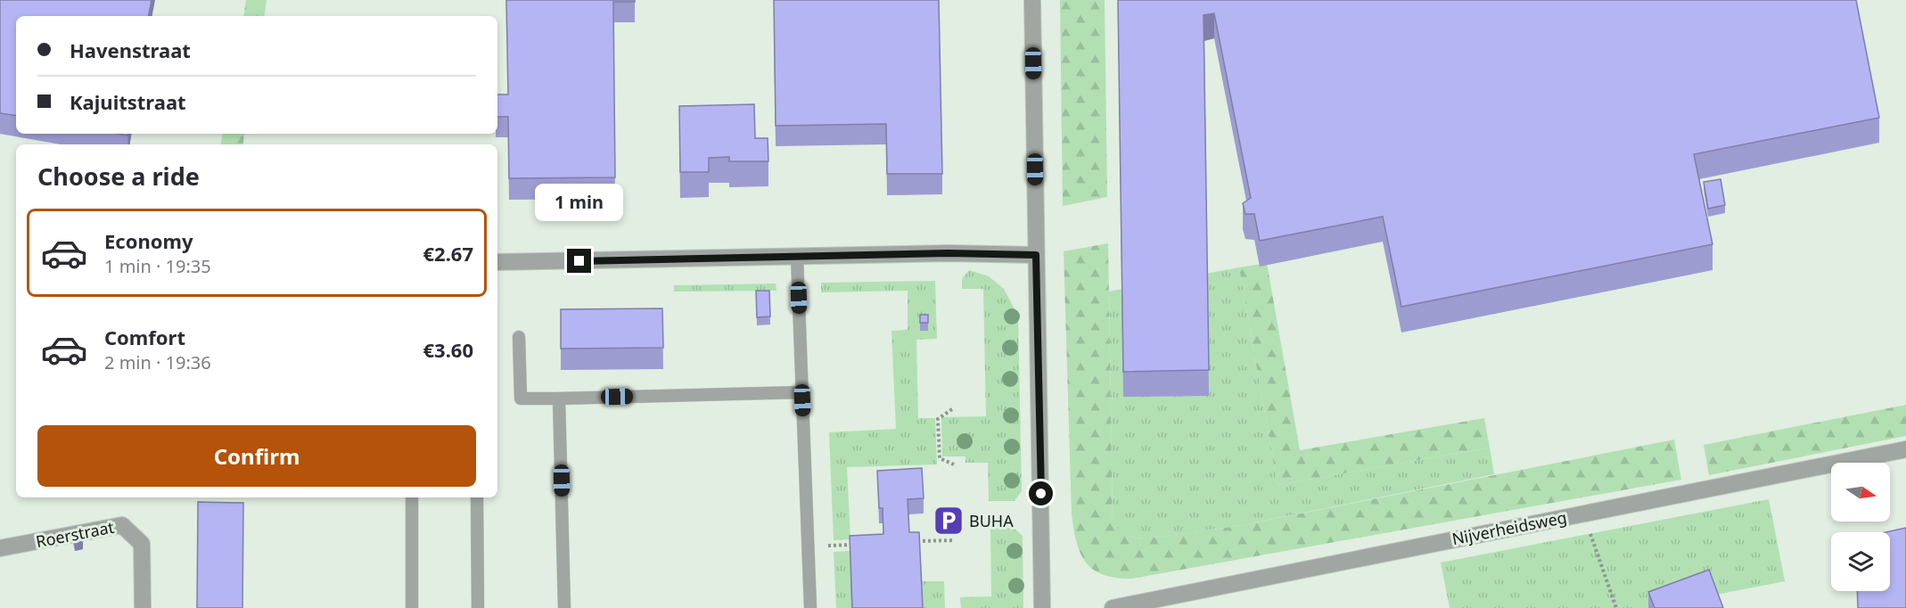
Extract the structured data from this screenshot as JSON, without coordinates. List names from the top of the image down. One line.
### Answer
{"streets":{"street":["Nijverheidsweg","Roerstraat"]},"places":{"parking":["BUHA"]},"north":"right","page":{"banner":["Havenstraat","Kajuitstraat"],"heading":"Choose a ride","bubble":"1 min","list":[{"name":"Economy","note":"1 min · 19:35","value":"€2.67"},{"name":"Comfort","note":"2 min · 19:36","value":"€3.60"}],"buttons":"Confirm"}}
